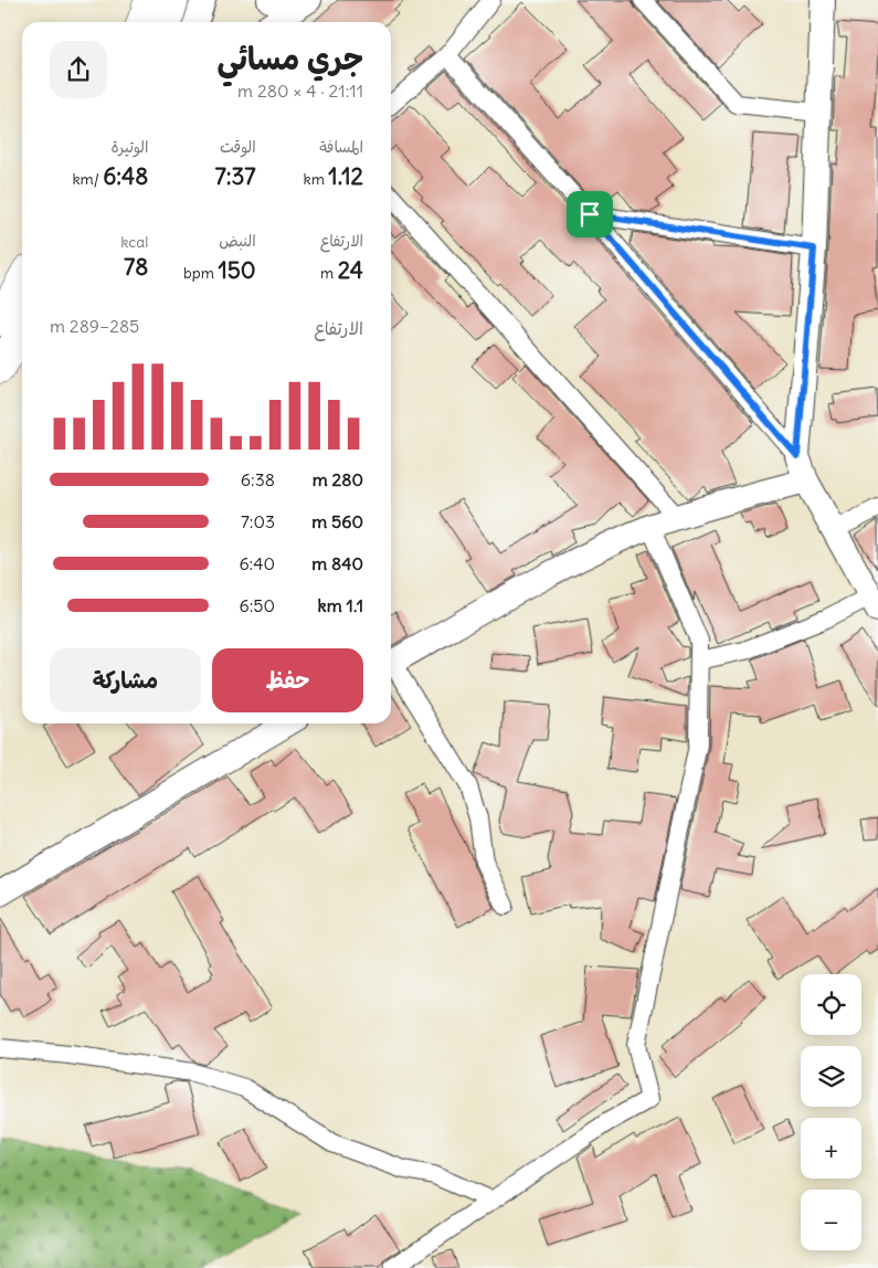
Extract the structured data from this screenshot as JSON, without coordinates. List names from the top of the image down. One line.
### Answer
{"page":{"heading":["جري مسائي","21:11 · 4 × 280 m"],"stats":[["المسافة","1.12 km"],["الوقت","7:37"],["الوتيرة","6:48 /km"],["الارتفاع","24 m"],["النبض","150 bpm"],["kcal","78"]],"chart":["الارتفاع","285–289 m"],"list":[{"name":"280 m","note":"6:38"},{"name":"560 m","note":"7:03"},{"name":"840 m","note":"6:40"},{"name":"1.1 km","note":"6:50"}],"buttons":["حفظ","مشاركة"],"map_buttons":["+","−"]}}
